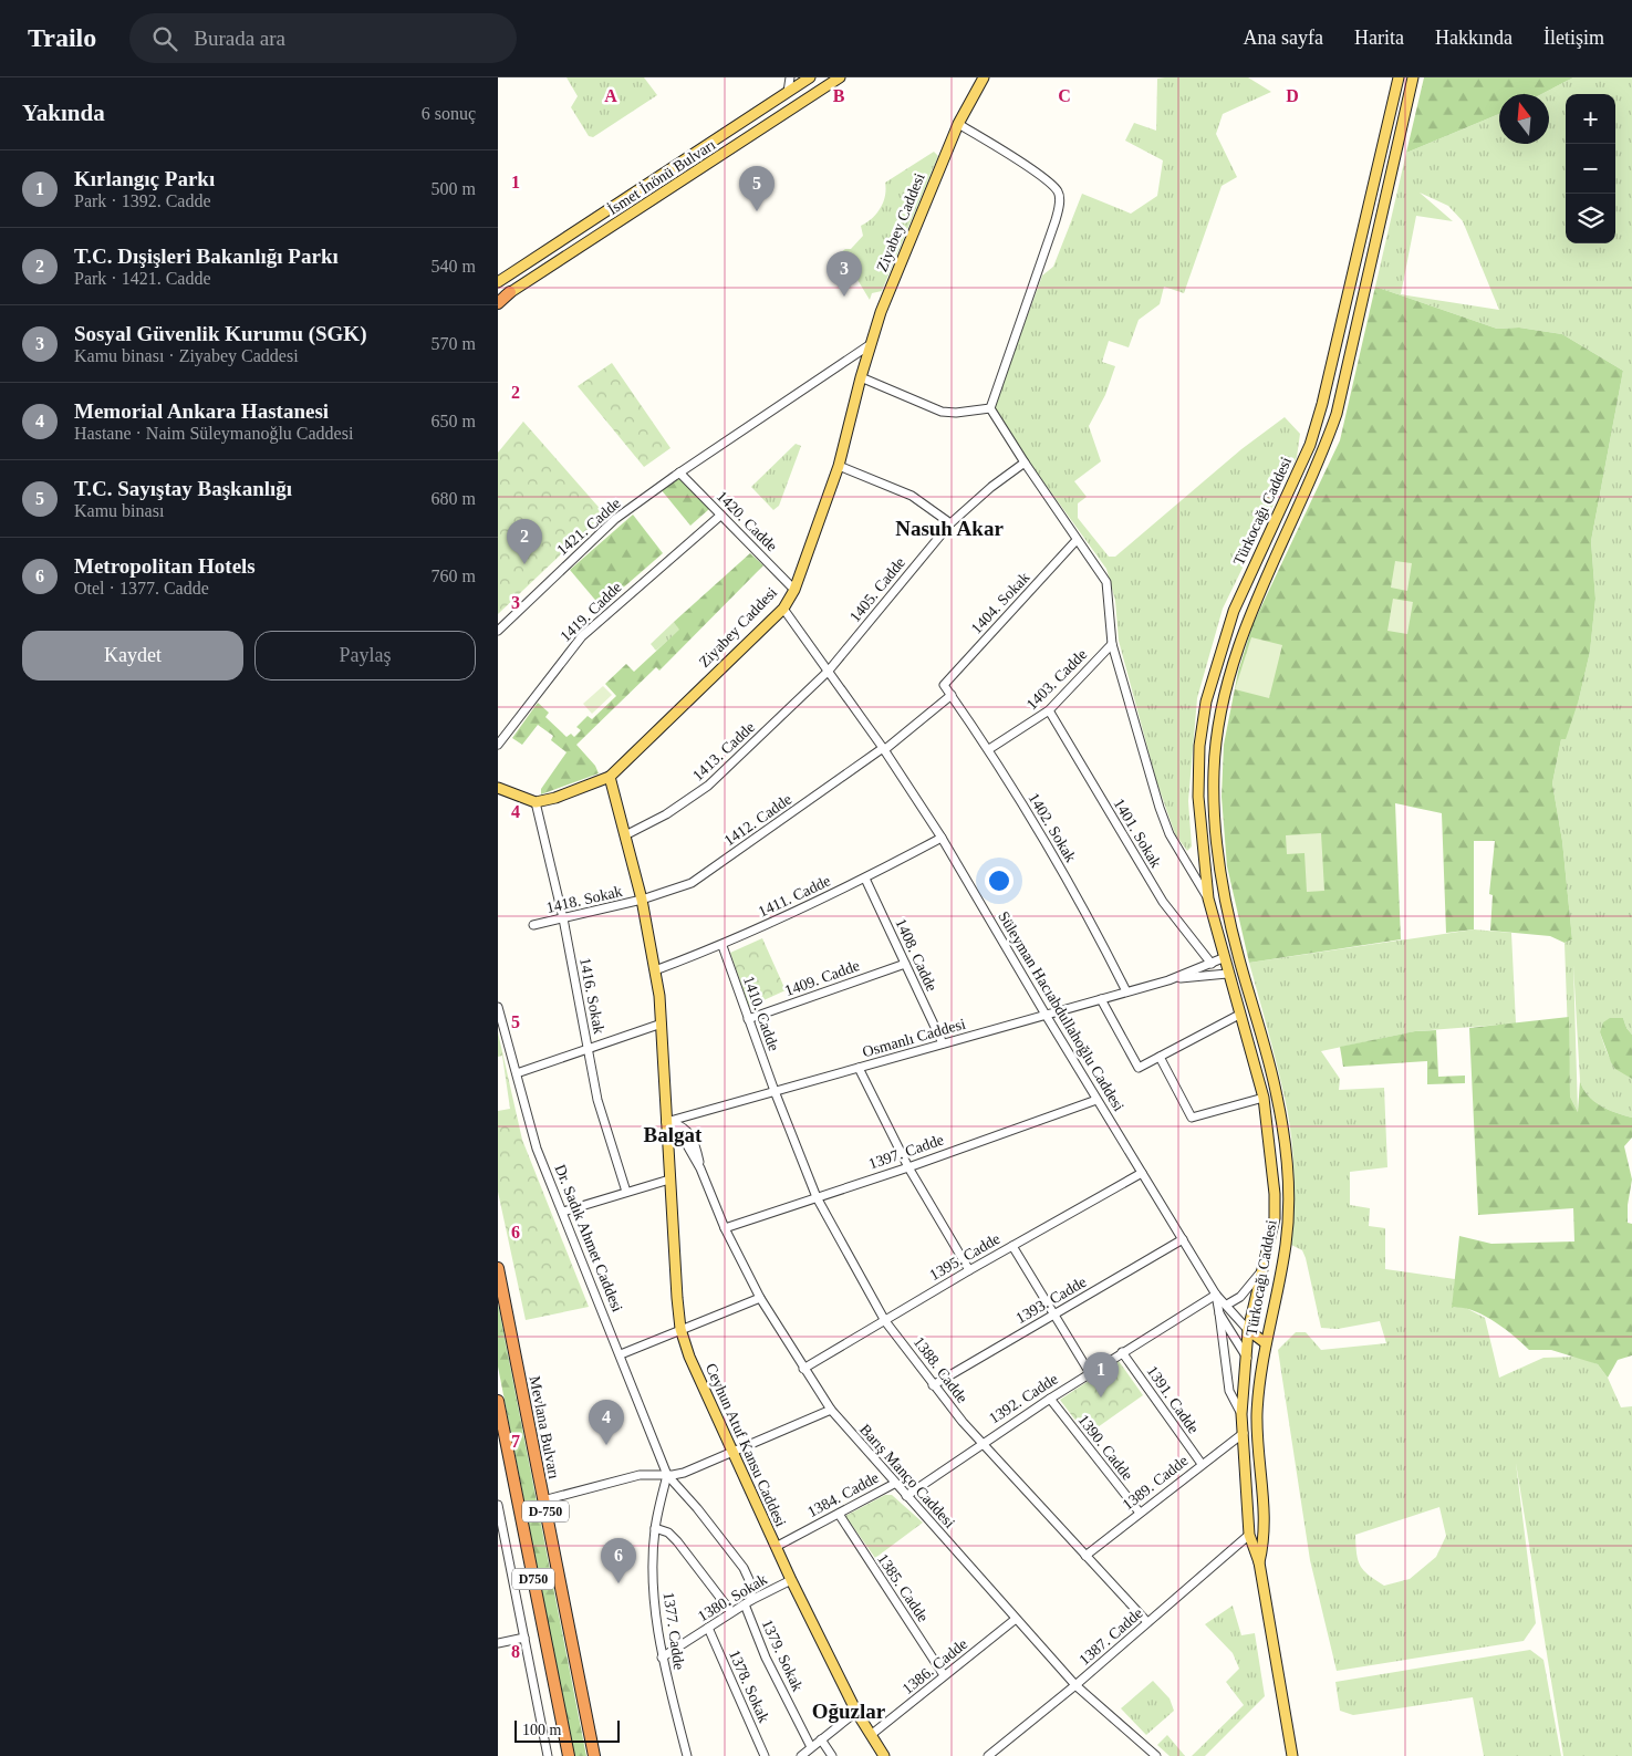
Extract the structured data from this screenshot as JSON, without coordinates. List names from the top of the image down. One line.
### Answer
{"streets":{"highway":["Mevlana Bulvarı","D-750","D750"],"main road":["İsmet İnönü Bulvarı","Ziyabey Caddesi","Türkocağı Caddesi","Ceyhun Atuf Kansu Caddesi"],"street":["1420. Cadde","1421. Cadde","1405. Cadde","1404. Sokak","1419. Cadde","1403. Cadde","1413. Cadde","1412. Cadde","1402. Sokak","1401. Sokak","1411. Cadde","1418. Sokak","1408. Cadde","1409. Cadde","1416. Sokak","Süleyman Hacıabdullahoğlu Caddesi","1410. Cadde","Osmanlı Caddesi","1397. Cadde","Dr. Sadık Ahmet Caddesi","1395. Cadde","1393. Cadde","1388. Cadde","1392. Cadde","1391. Cadde","1390. Cadde","Barış Manço Caddesi","1389. Cadde","1384. Cadde","1385. Cadde","1380. Sokak","1377. Cadde","1387. Cadde","1379. Sokak","1386. Cadde","1378. Sokak"]},"crossings":[["Ziyabey Caddesi","1420. Cadde"],["Ziyabey Caddesi","1421. Cadde"],["Ziyabey Caddesi","Süleyman Hacıabdullahoğlu Caddesi"],["Türkocağı Caddesi","Süleyman Hacıabdullahoğlu Caddesi"],["Türkocağı Caddesi","Osmanlı Caddesi"],["Türkocağı Caddesi","1389. Cadde"],["Türkocağı Caddesi","1387. Cadde"],["1420. Cadde","1421. Cadde"],["1420. Cadde","1419. Cadde"],["1405. Cadde","1413. Cadde"],["1405. Cadde","Süleyman Hacıabdullahoğlu Caddesi"],["1404. Sokak","1402. Sokak"],["1403. Cadde","1402. Sokak"],["1403. Cadde","1401. Sokak"],["1413. Cadde","Süleyman Hacıabdullahoğlu Caddesi"],["1412. Cadde","1418. Sokak"],["1412. Cadde","Süleyman Hacıabdullahoğlu Caddesi"],["1402. Sokak","Osmanlı Caddesi"],["1401. Sokak","Osmanlı Caddesi"],["1411. Cadde","1408. Cadde"],["1411. Cadde","Süleyman Hacıabdullahoğlu Caddesi"],["1411. Cadde","1410. Cadde"],["1418. Sokak","1416. Sokak"],["1408. Cadde","1409. Cadde"],["1408. Cadde","Osmanlı Caddesi"],["1409. Cadde","1410. Cadde"],["Süleyman Hacıabdullahoğlu Caddesi","Osmanlı Caddesi"],["Süleyman Hacıabdullahoğlu Caddesi","1397. Cadde"],["Süleyman Hacıabdullahoğlu Caddesi","1395. Cadde"],["Süleyman Hacıabdullahoğlu Caddesi","1393. Cadde"],["Süleyman Hacıabdullahoğlu Caddesi","1392. Cadde"],["1410. Cadde","Osmanlı Caddesi"],["1410. Cadde","1388. Cadde"],["Osmanlı Caddesi","1388. Cadde"],["Osmanlı Caddesi","Ceyhun Atuf Kansu Caddesi"],["Osmanlı Caddesi","Barış Manço Caddesi"],["1397. Cadde","1388. Cadde"],["1397. Cadde","Barış Manço Caddesi"],["Dr. Sadık Ahmet Caddesi","1377. Cadde"],["Dr. Sadık Ahmet Caddesi","1379. Sokak"],["1395. Cadde","1388. Cadde"],["1395. Cadde","Barış Manço Caddesi"],["1393. Cadde","1388. Cadde"],["1388. Cadde","1392. Cadde"],["1388. Cadde","1389. Cadde"],["1388. Cadde","1387. Cadde"],["1392. Cadde","1391. Cadde"],["1392. Cadde","1390. Cadde"],["1392. Cadde","Barış Manço Caddesi"],["1391. Cadde","1389. Cadde"],["Ceyhun Atuf Kansu Caddesi","Barış Manço Caddesi"],["Ceyhun Atuf Kansu Caddesi","1384. Cadde"],["Ceyhun Atuf Kansu Caddesi","1380. Sokak"],["Ceyhun Atuf Kansu Caddesi","1386. Cadde"],["1390. Cadde","1389. Cadde"],["Barış Manço Caddesi","1384. Cadde"],["Barış Manço Caddesi","1387. Cadde"],["Barış Manço Caddesi","1386. Cadde"],["1384. Cadde","1385. Cadde"],["1385. Cadde","1386. Cadde"],["1380. Sokak","1377. Cadde"],["1380. Sokak","1379. Sokak"],["1380. Sokak","1378. Sokak"],["1377. Cadde","1379. Sokak"]],"districts":["Nasuh Akar","Balgat","Oğuzlar"],"scale_bar":"100 m","north":"top","page":{"header":"Trailo","search":"Burada ara","nav":["Ana sayfa","Harita","Hakkında","İletişim"],"heading":["Yakında","6 sonuç"],"map_buttons":["+","−"],"list":[{"mark":"1","name":"Kırlangıç Parkı","note":"Park · 1392. Cadde","value":"500 m"},{"mark":"2","name":"T.C. Dışişleri Bakanlığı Parkı","note":"Park · 1421. Cadde","value":"540 m"},{"mark":"3","name":"Sosyal Güvenlik Kurumu (SGK)","note":"Kamu binası · Ziyabey Caddesi","value":"570 m"},{"mark":"4","name":"Memorial Ankara Hastanesi","note":"Hastane · Naim Süleymanoğlu Caddesi","value":"650 m"},{"mark":"5","name":"T.C. Sayıştay Başkanlığı","note":"Kamu binası","value":"680 m"},{"mark":"6","name":"Metropolitan Hotels","note":"Otel · 1377. Cadde","value":"760 m"}],"pins":["5","3","2","1","4","6"],"buttons":["Kaydet","Paylaş"],"scale":"100 m"},"grid":{"columns":["A","B","C","D"],"rows":["1","2","3","4","5","6","7","8"]}}
